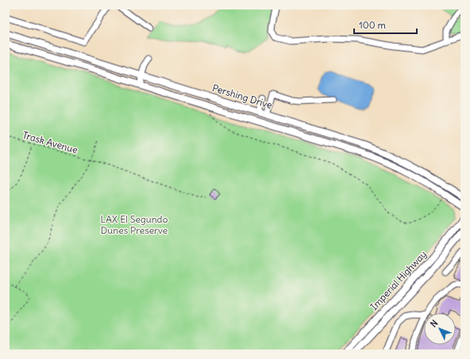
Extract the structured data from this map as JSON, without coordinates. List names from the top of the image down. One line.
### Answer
{"streets":{"main road":["Pershing Drive","Imperial Highway"],"path":["Trask Avenue"]},"parks":["LAX El Segundo Dunes Preserve"],"scale_bar":"100 m","north":"top left"}
